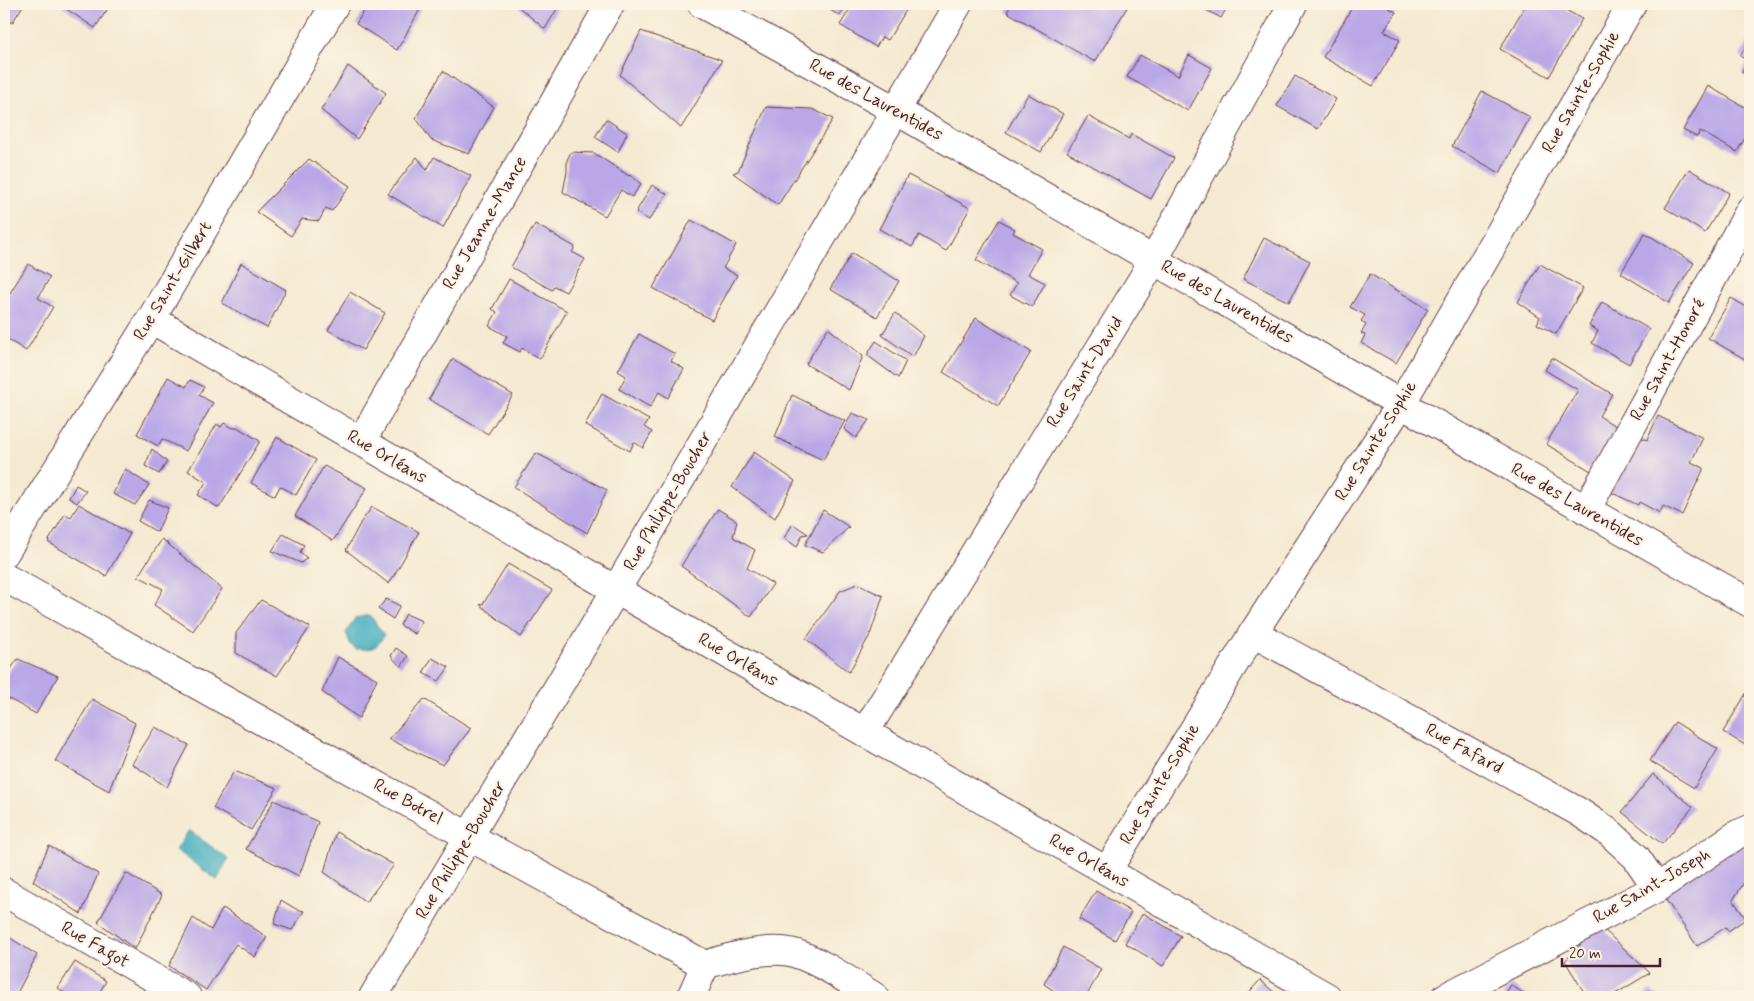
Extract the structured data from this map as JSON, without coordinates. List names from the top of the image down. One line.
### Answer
{"streets":{"street":["Rue Sainte-Sophie","Rue des Laurentides","Rue Jeanne-Mance","Rue Saint-Gilbert","Rue Saint-Honoré","Rue Saint-David","Rue Orléans","Rue Philippe-Boucher","Rue Fafard","Rue Botrel","Rue Saint-Joseph","Rue Fagot"]},"crossings":[["Rue Sainte-Sophie","Rue des Laurentides"],["Rue Sainte-Sophie","Rue Orléans"],["Rue Sainte-Sophie","Rue Fafard"],["Rue des Laurentides","Rue Saint-Honoré"],["Rue des Laurentides","Rue Saint-David"],["Rue des Laurentides","Rue Philippe-Boucher"],["Rue Jeanne-Mance","Rue Orléans"],["Rue Saint-Gilbert","Rue Orléans"],["Rue Saint-David","Rue Orléans"],["Rue Orléans","Rue Philippe-Boucher"],["Rue Philippe-Boucher","Rue Botrel"],["Rue Fafard","Rue Saint-Joseph"]],"scale_bar":"20 m"}
